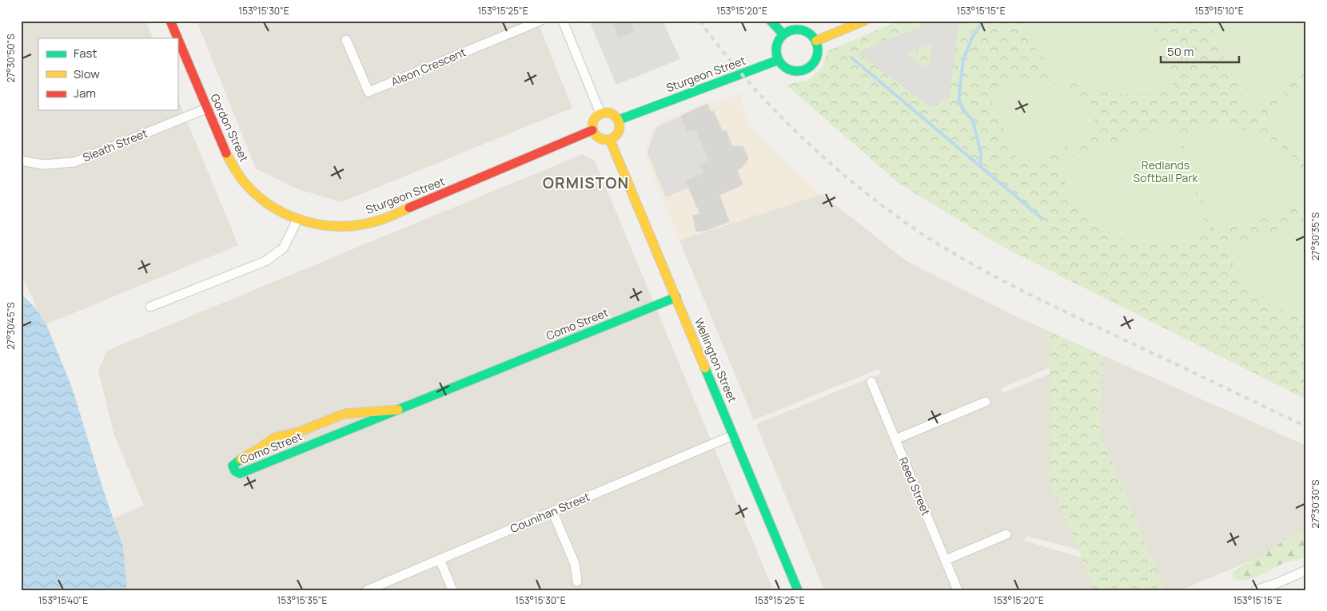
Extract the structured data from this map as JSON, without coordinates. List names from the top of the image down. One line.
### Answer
{"streets":{"street":["Aleon Crescent","Sturgeon Street","Gordon Street","Sleath Street","Como Street","Wellington Street","Reed Street","Counihan Street"]},"crossings":[["Sturgeon Street","Gordon Street"],["Sturgeon Street","Wellington Street"],["Gordon Street","Sleath Street"],["Como Street","Wellington Street"],["Wellington Street","Counihan Street"]],"districts":["ORMISTON"],"parks":["Redlands Softball Park"],"legend":["Fast","Slow","Jam"],"scale_bar":"50 m","coordinates":["153°15'30\"E","153°15'25\"E","153°15'20\"E","153°15'15\"E","153°15'10\"E","27°30'50\"S","27°30'35\"S","27°30'45\"S","27°30'30\"S","153°15'40\"E","153°15'35\"E"]}
